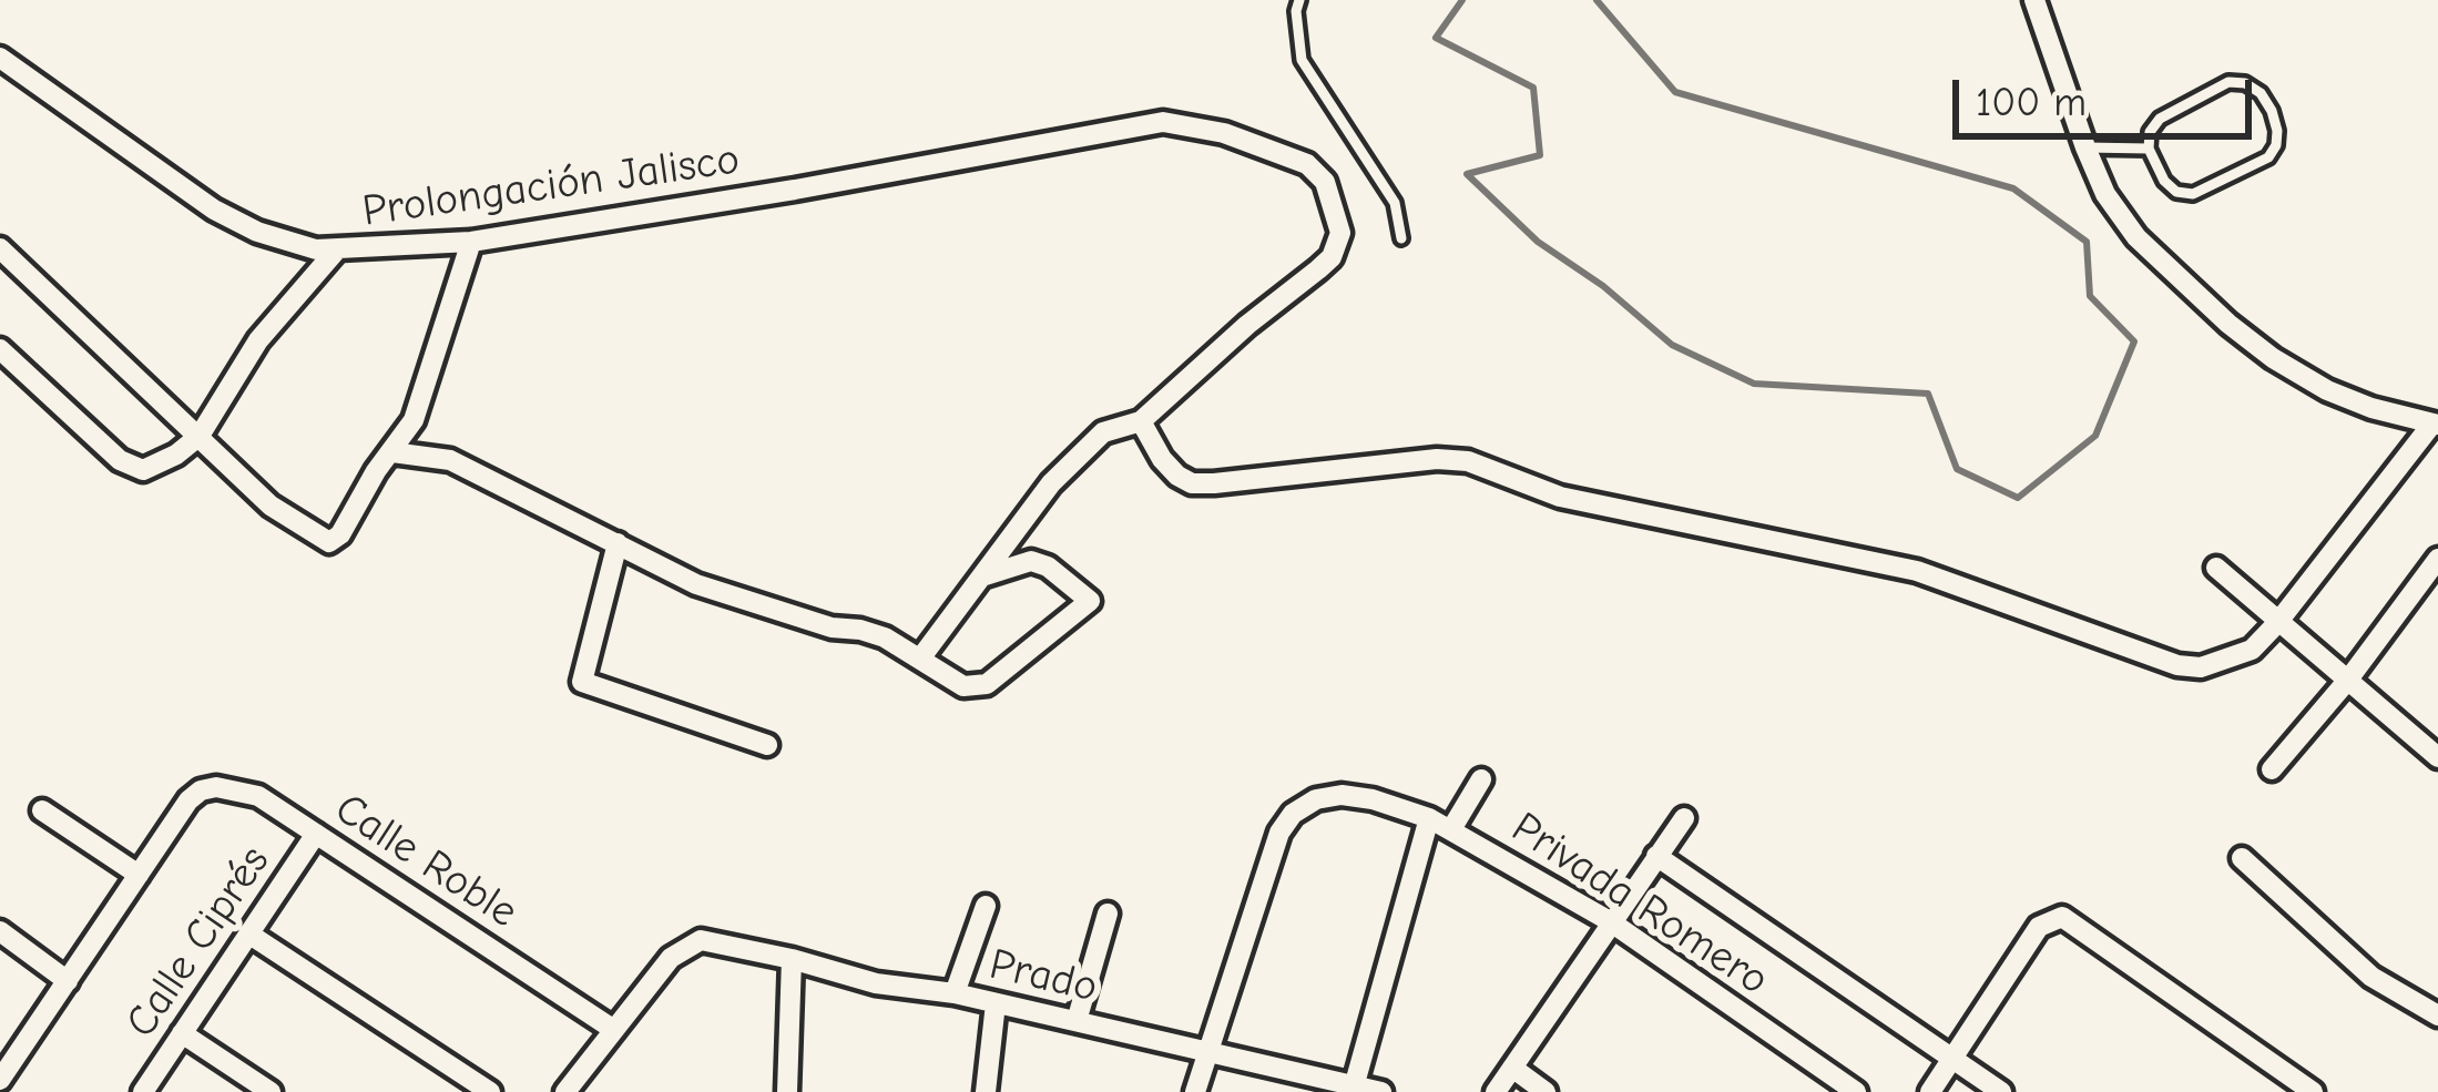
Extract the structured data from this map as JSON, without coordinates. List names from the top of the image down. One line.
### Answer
{"streets":{"street":["Prolongación Jalisco","Calle Roble","Privada Romero","Calle Ciprés","Prado"]},"crossings":[["Calle Roble","Calle Ciprés"],["Calle Roble","Prado"],["Privada Romero","Prado"]],"scale_bar":"100 m"}
